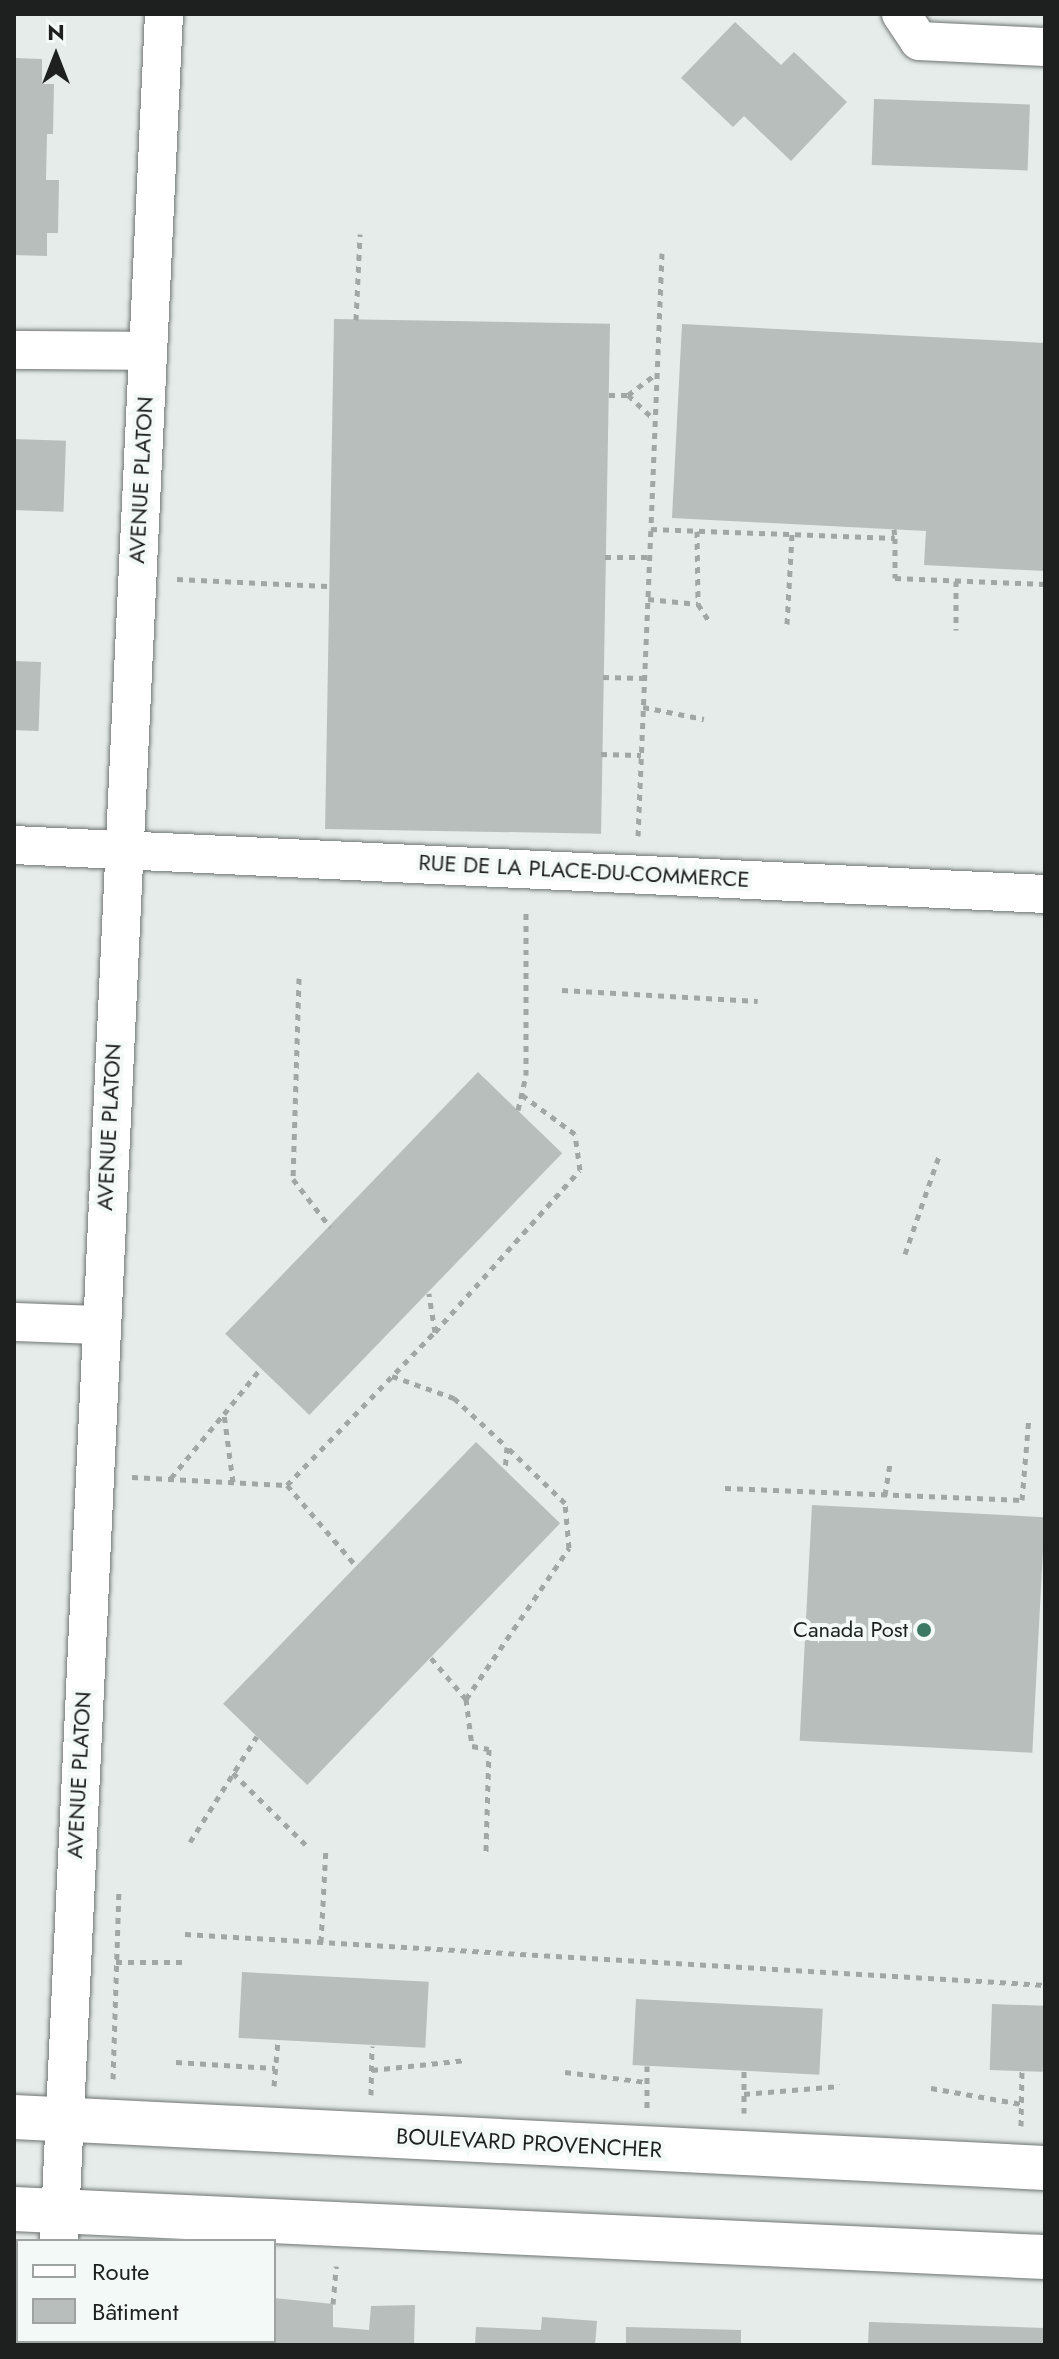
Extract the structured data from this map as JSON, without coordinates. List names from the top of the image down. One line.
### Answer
{"streets":{"street":["AVENUE PLATON","RUE DE LA PLACE-DU-COMMERCE","BOULEVARD PROVENCHER"]},"crossings":[["AVENUE PLATON","RUE DE LA PLACE-DU-COMMERCE"],["AVENUE PLATON","BOULEVARD PROVENCHER"]],"places":["Canada Post"],"legend":["Route","Bâtiment"],"north":"top"}
